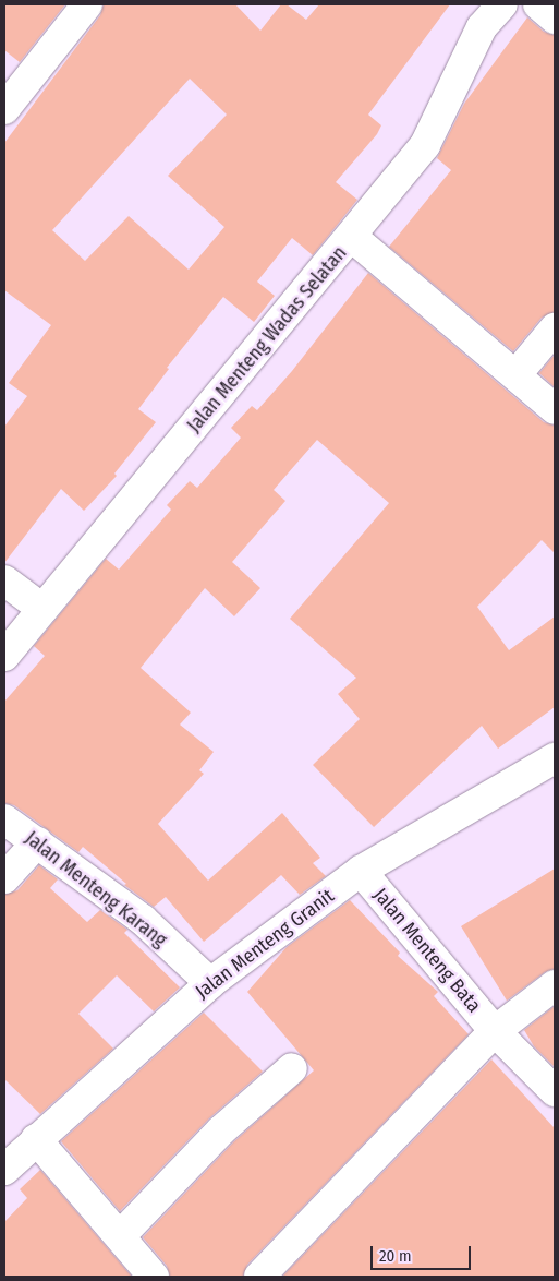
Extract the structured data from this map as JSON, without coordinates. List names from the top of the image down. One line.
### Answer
{"streets":{"street":["Jalan Menteng Wadas Selatan","Jalan Menteng Karang","Jalan Menteng Granit","Jalan Menteng Bata"]},"crossings":[["Jalan Menteng Karang","Jalan Menteng Granit"],["Jalan Menteng Granit","Jalan Menteng Bata"]],"scale_bar":"20 m"}
